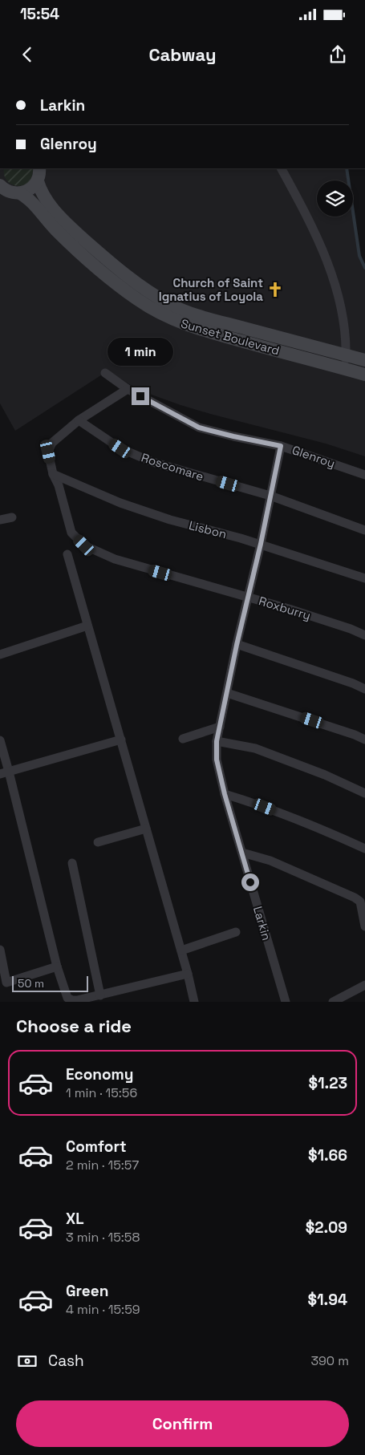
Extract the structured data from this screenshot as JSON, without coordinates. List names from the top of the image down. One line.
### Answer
{"streets":{"main road":["Sunset Boulevard"],"street":["Glenroy","Roscomare","Lisbon","Roxburry","Larkin"]},"crossings":[["Glenroy","Larkin"],["Roscomare","Larkin"],["Lisbon","Roxburry"],["Lisbon","Larkin"],["Roxburry","Larkin"]],"places":{"church":["Church of Saint Ignatius of Loyola"]},"scale_bar":"50 m","page":{"status":"15:54","header":"Cabway","banner":["Larkin","Glenroy"],"bubble":"1 min","scale":"50 m","heading":"Choose a ride","list":[{"name":"Economy","note":"1 min · 15:56","value":"$1.23"},{"name":"Comfort","note":"2 min · 15:57","value":"$1.66"},{"name":"XL","note":"3 min · 15:58","value":"$2.09"},{"name":"Green","note":"4 min · 15:59","value":"$1.94"}],"pay":["Cash","390 m"],"buttons":"Confirm"}}
